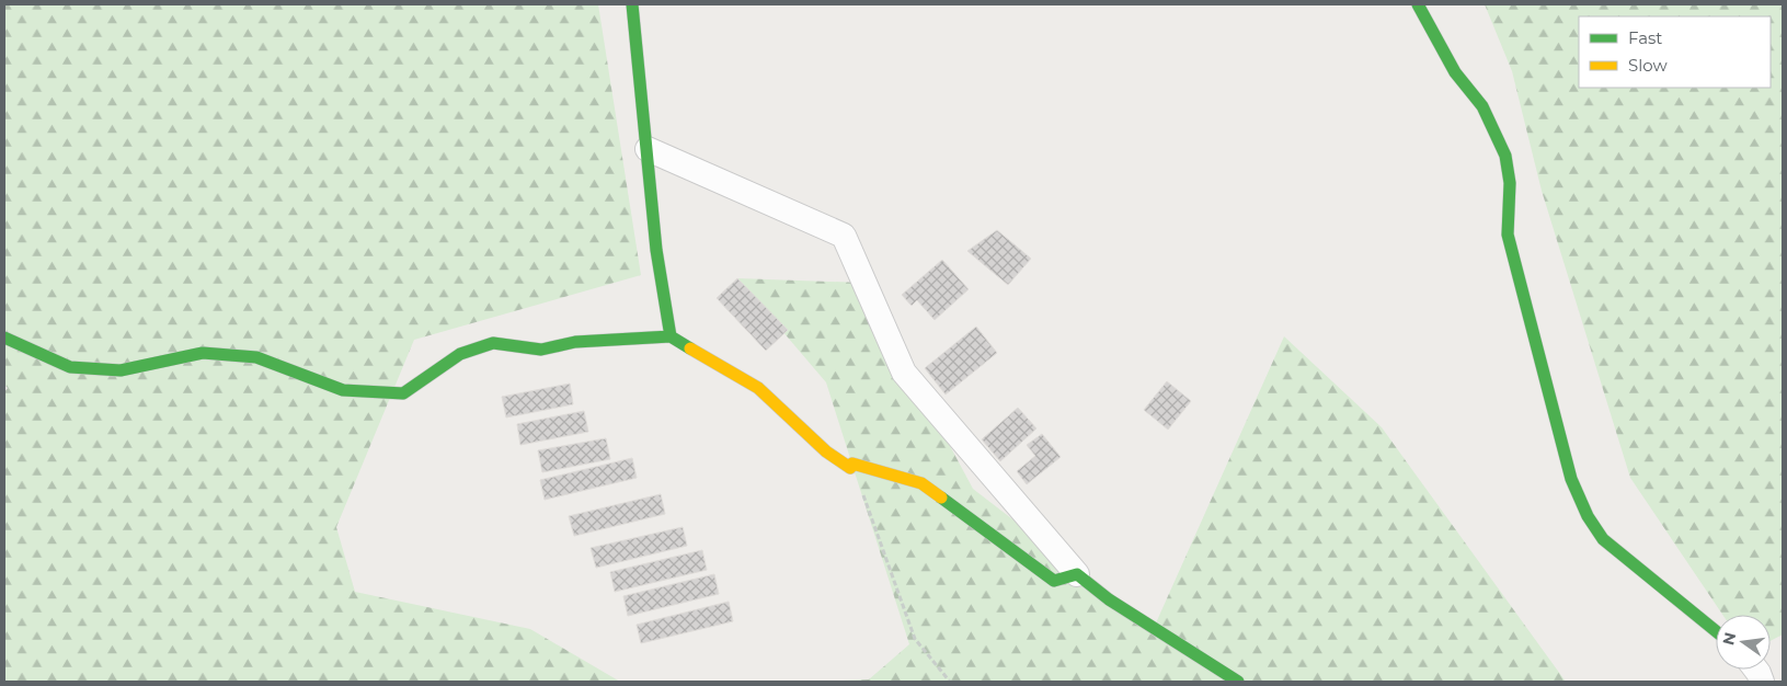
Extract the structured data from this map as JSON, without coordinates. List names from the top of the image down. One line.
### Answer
{"legend":["Fast","Slow"],"north":"left"}
